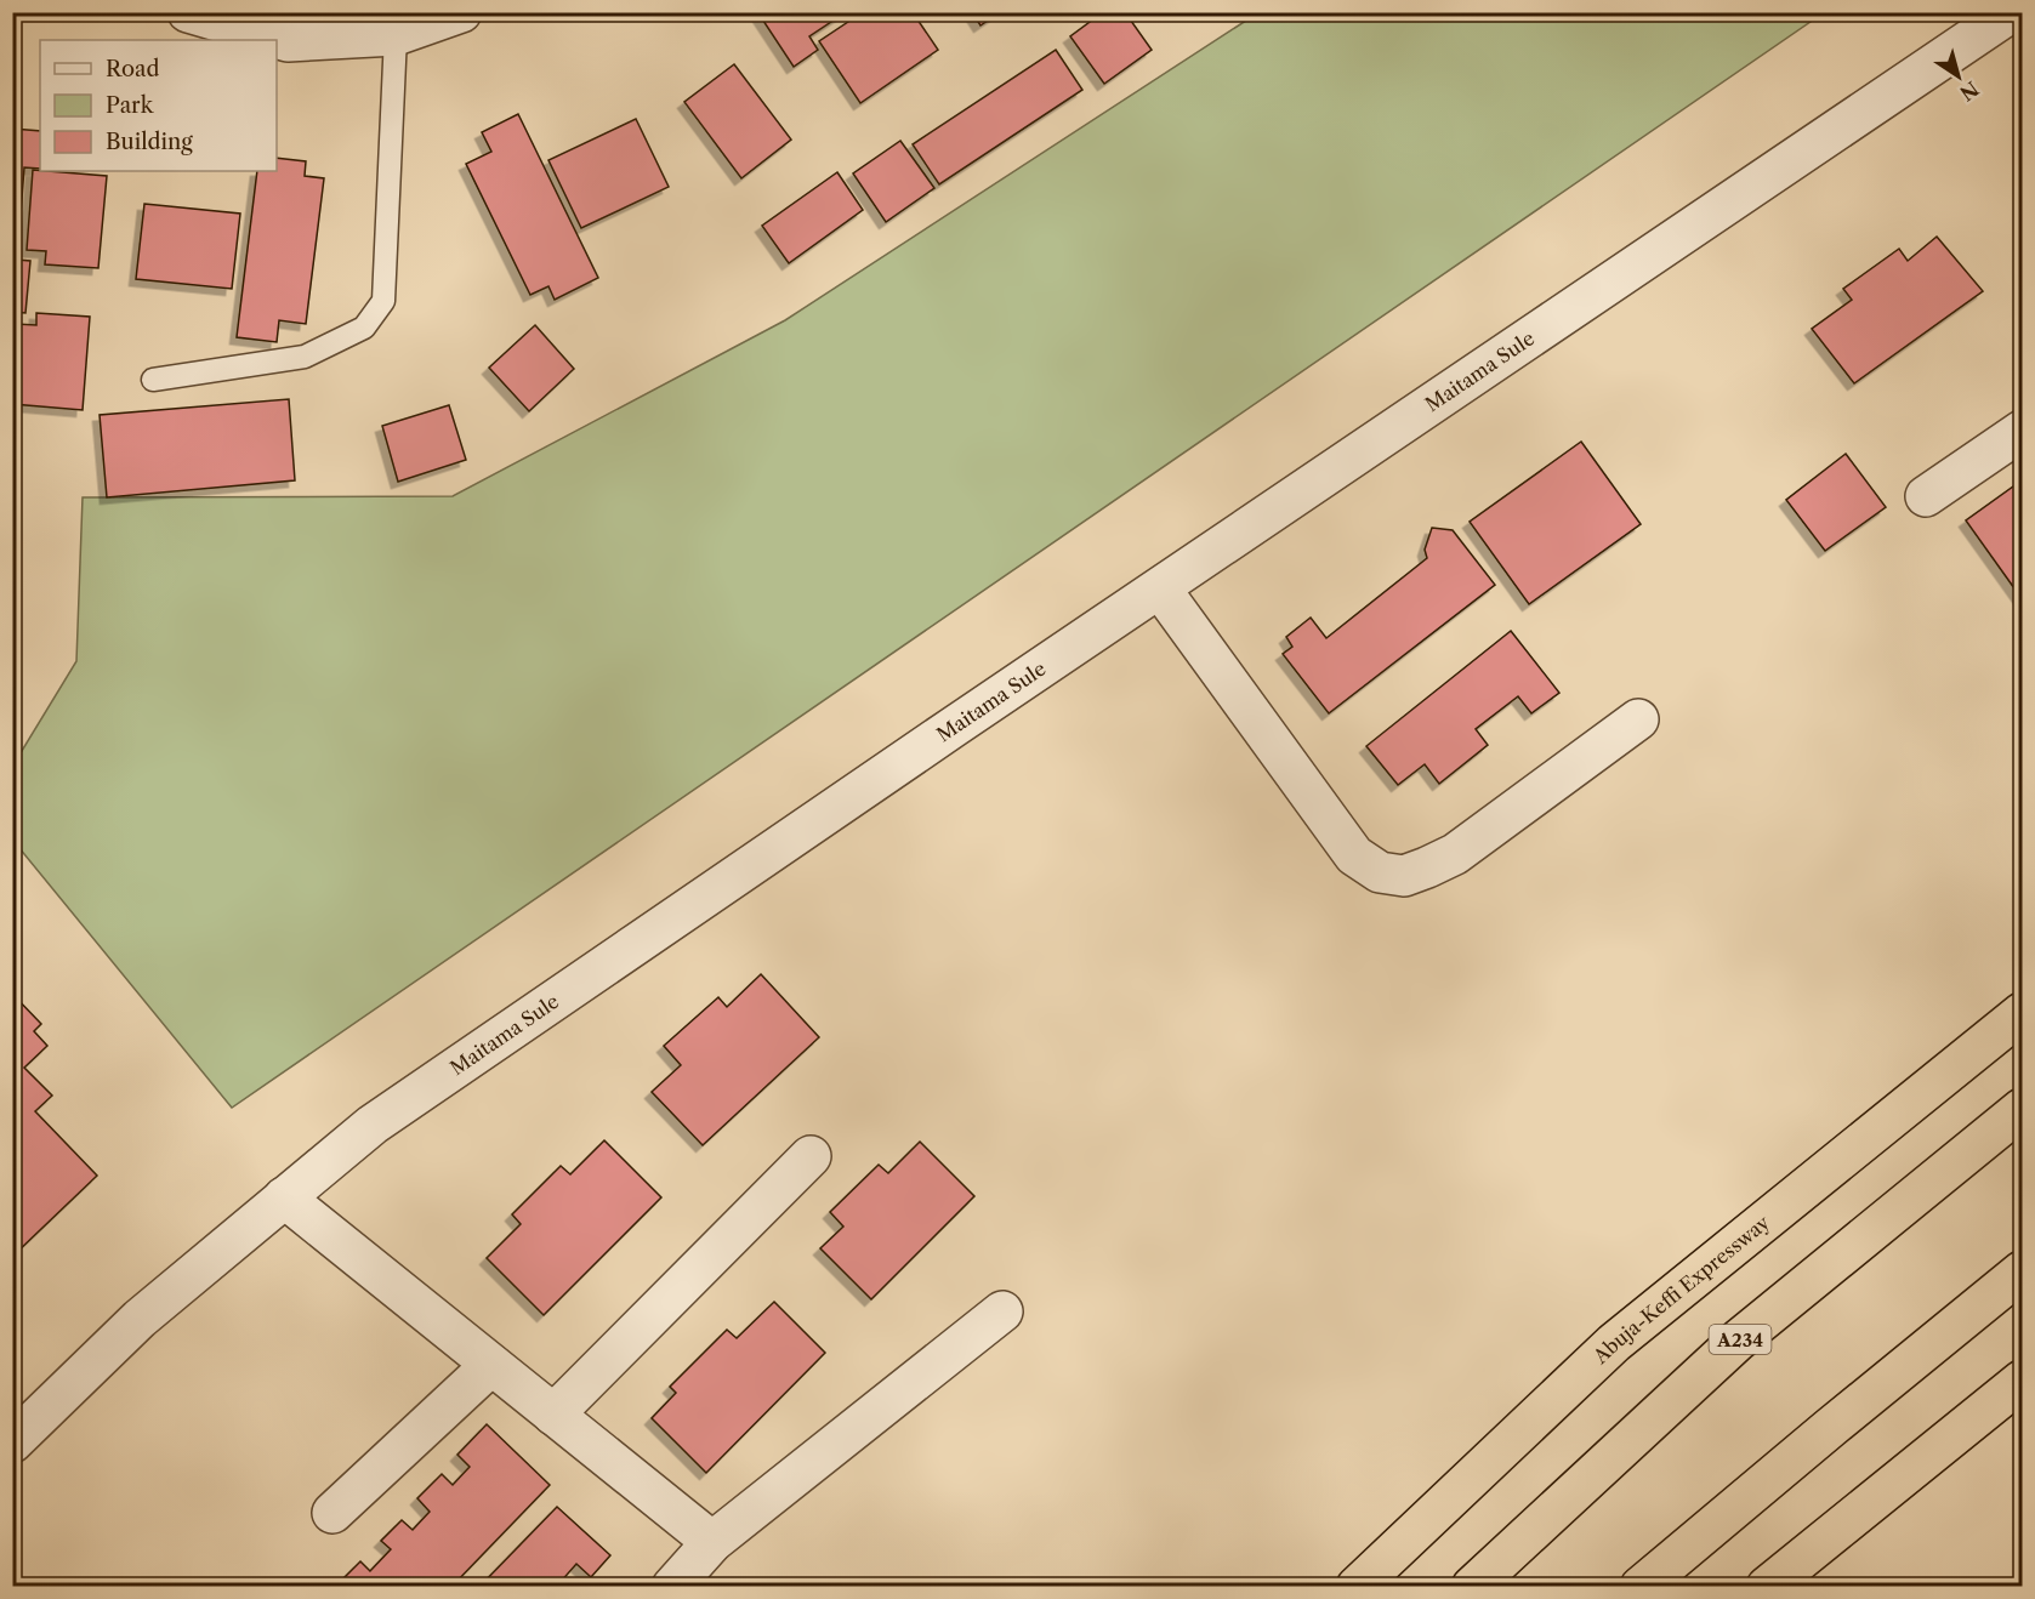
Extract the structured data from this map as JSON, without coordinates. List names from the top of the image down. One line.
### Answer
{"streets":{"highway":["Abuja-Keffi Expressway","A234"],"street":["Maitama Sule"]},"legend":["Road","Park","Building"],"north":"bottom right"}
